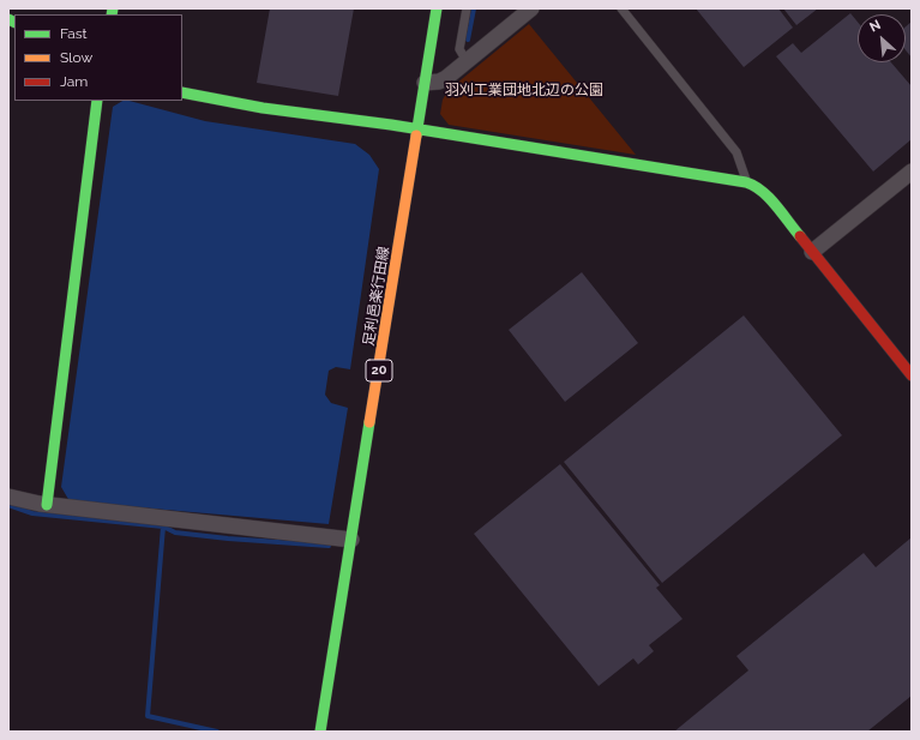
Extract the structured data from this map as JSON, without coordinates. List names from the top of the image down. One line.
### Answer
{"streets":{"street":["足利邑楽行田線","20"]},"parks":["羽刈工業団地北辺の公園"],"legend":["Fast","Slow","Jam"],"north":"top left"}
